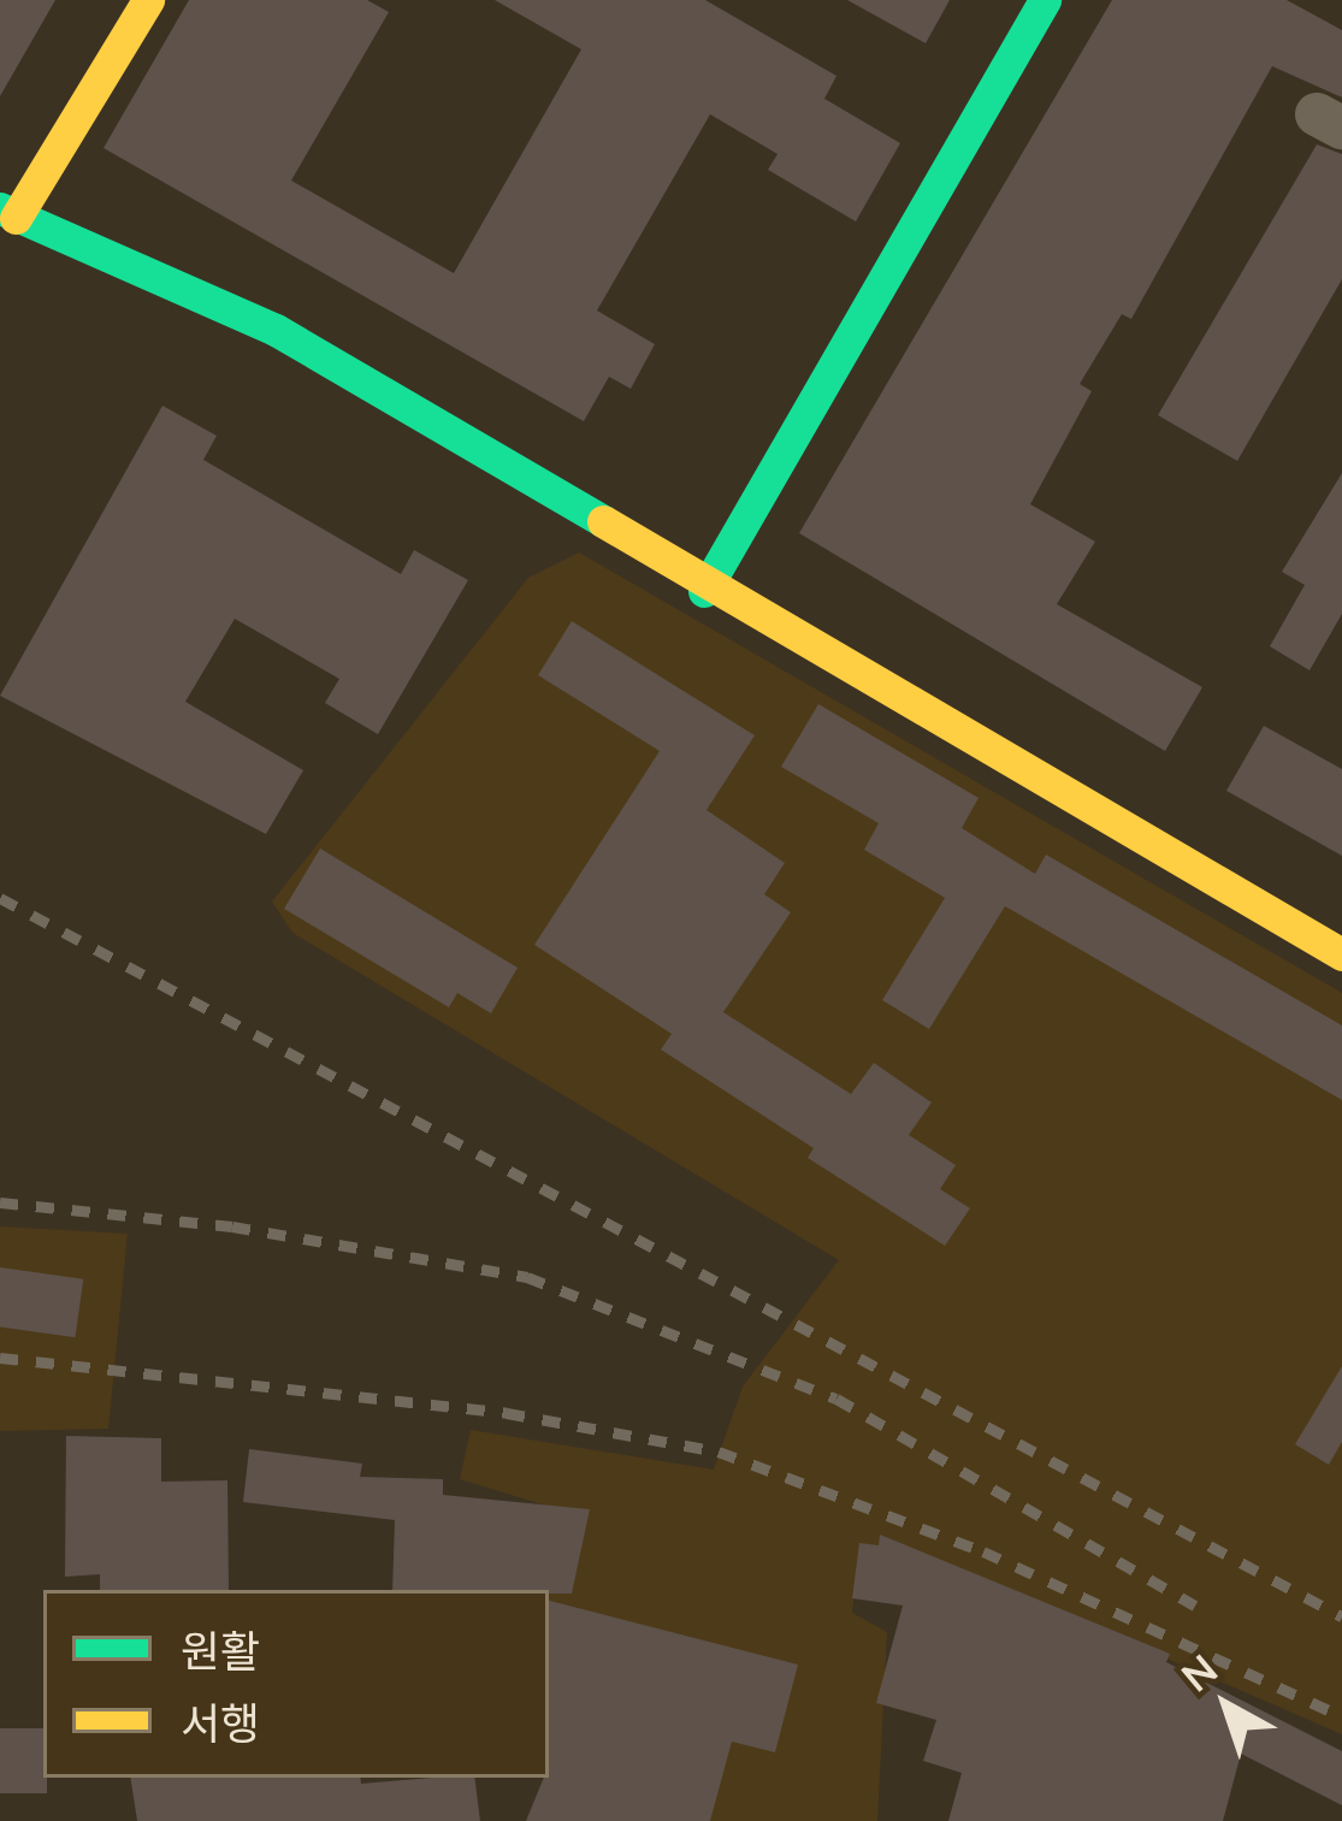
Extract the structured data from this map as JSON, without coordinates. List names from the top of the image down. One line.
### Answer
{"legend":["원활","서행"],"north":"top left"}
